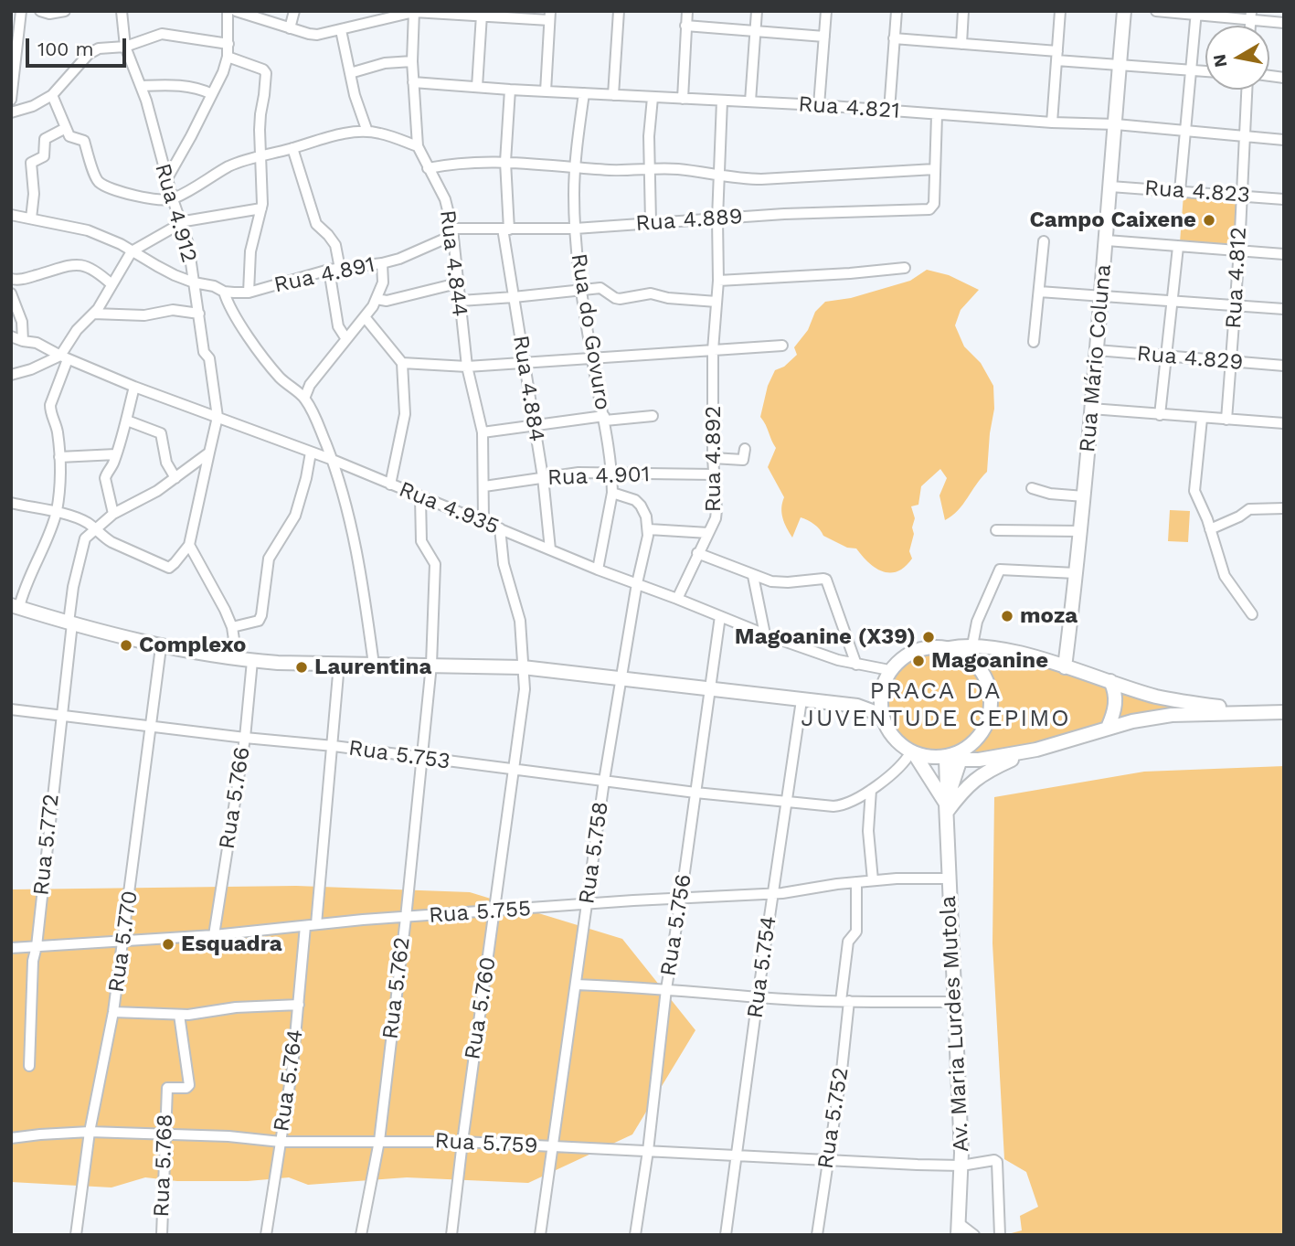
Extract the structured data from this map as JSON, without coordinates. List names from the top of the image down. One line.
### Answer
{"streets":{"main road":["Rua Mário Coluna","Av. Maria Lurdes Mutola"],"street":["Rua 4.821","Rua 4.823","Rua 4.912","Rua 4.889","Rua 4.844","Rua 4.891","Rua 4.812","Rua do Govuro","Rua 4.829","Rua 4.884","Rua 4.892","Rua 4.901","Rua 4.935","Rua 5.753","Rua 5.766","Rua 5.772","Rua 5.758","Rua 5.755","Rua 5.756","Rua 5.770","Rua 5.754","Rua 5.762","Rua 5.760","Rua 5.764","Rua 5.752","Rua 5.759","Rua 5.768"]},"crossings":[["Rua 4.821","Rua 4.844"],["Rua 4.821","Rua 4.812"],["Rua 4.821","Rua do Govuro"],["Rua 4.821","Rua Mário Coluna"],["Rua 4.821","Rua 4.884"],["Rua 4.821","Rua 4.892"],["Rua 4.823","Rua 4.812"],["Rua 4.823","Rua Mário Coluna"],["Rua 4.912","Rua 4.891"],["Rua 4.912","Rua 4.935"],["Rua 4.889","Rua 4.844"],["Rua 4.889","Rua 4.891"],["Rua 4.889","Rua do Govuro"],["Rua 4.889","Rua 4.884"],["Rua 4.889","Rua 4.892"],["Rua 4.844","Rua 4.891"],["Rua 4.844","Rua 4.901"],["Rua 4.844","Rua 4.935"],["Rua 4.812","Rua 4.829"],["Rua do Govuro","Rua 4.901"],["Rua do Govuro","Rua 4.935"],["Rua Mário Coluna","Rua 4.829"],["Rua 4.884","Rua 4.901"],["Rua 4.884","Rua 4.935"],["Rua 4.892","Rua 4.901"],["Rua 4.892","Rua 4.935"],["Rua 4.935","Rua 5.753"],["Rua 4.935","Rua 5.758"],["Rua 4.935","Rua 5.756"],["Rua 4.935","Rua 5.762"],["Rua 4.935","Rua 5.760"],["Rua 5.753","Rua 5.766"],["Rua 5.753","Rua 5.772"],["Rua 5.753","Rua 5.758"],["Rua 5.753","Rua 5.756"],["Rua 5.753","Rua 5.770"],["Rua 5.753","Rua 5.754"],["Rua 5.753","Rua 5.762"],["Rua 5.753","Rua 5.760"],["Rua 5.753","Rua 5.764"],["Rua 5.766","Rua 5.755"],["Rua 5.772","Rua 5.755"],["Rua 5.758","Rua 5.755"],["Rua 5.758","Rua 5.759"],["Rua 5.755","Rua 5.756"],["Rua 5.755","Rua 5.770"],["Rua 5.755","Rua 5.754"],["Rua 5.755","Rua 5.762"],["Rua 5.755","Rua 5.760"],["Rua 5.755","Av. Maria Lurdes Mutola"],["Rua 5.755","Rua 5.764"],["Rua 5.755","Rua 5.752"],["Rua 5.756","Rua 5.759"],["Rua 5.770","Rua 5.759"],["Rua 5.754","Rua 5.759"],["Rua 5.762","Rua 5.759"],["Rua 5.760","Rua 5.759"],["Av. Maria Lurdes Mutola","Rua 5.759"],["Rua 5.764","Rua 5.759"],["Rua 5.752","Rua 5.759"],["Rua 5.759","Rua 5.768"]],"districts":["PRACA DA JUVENTUDE CEPIMO"],"places":["Campo Caixene","moza","Magoanine (X39)","Complexo","Magoanine","Laurentina","Esquadra"],"scale_bar":"100 m","north":"left"}
